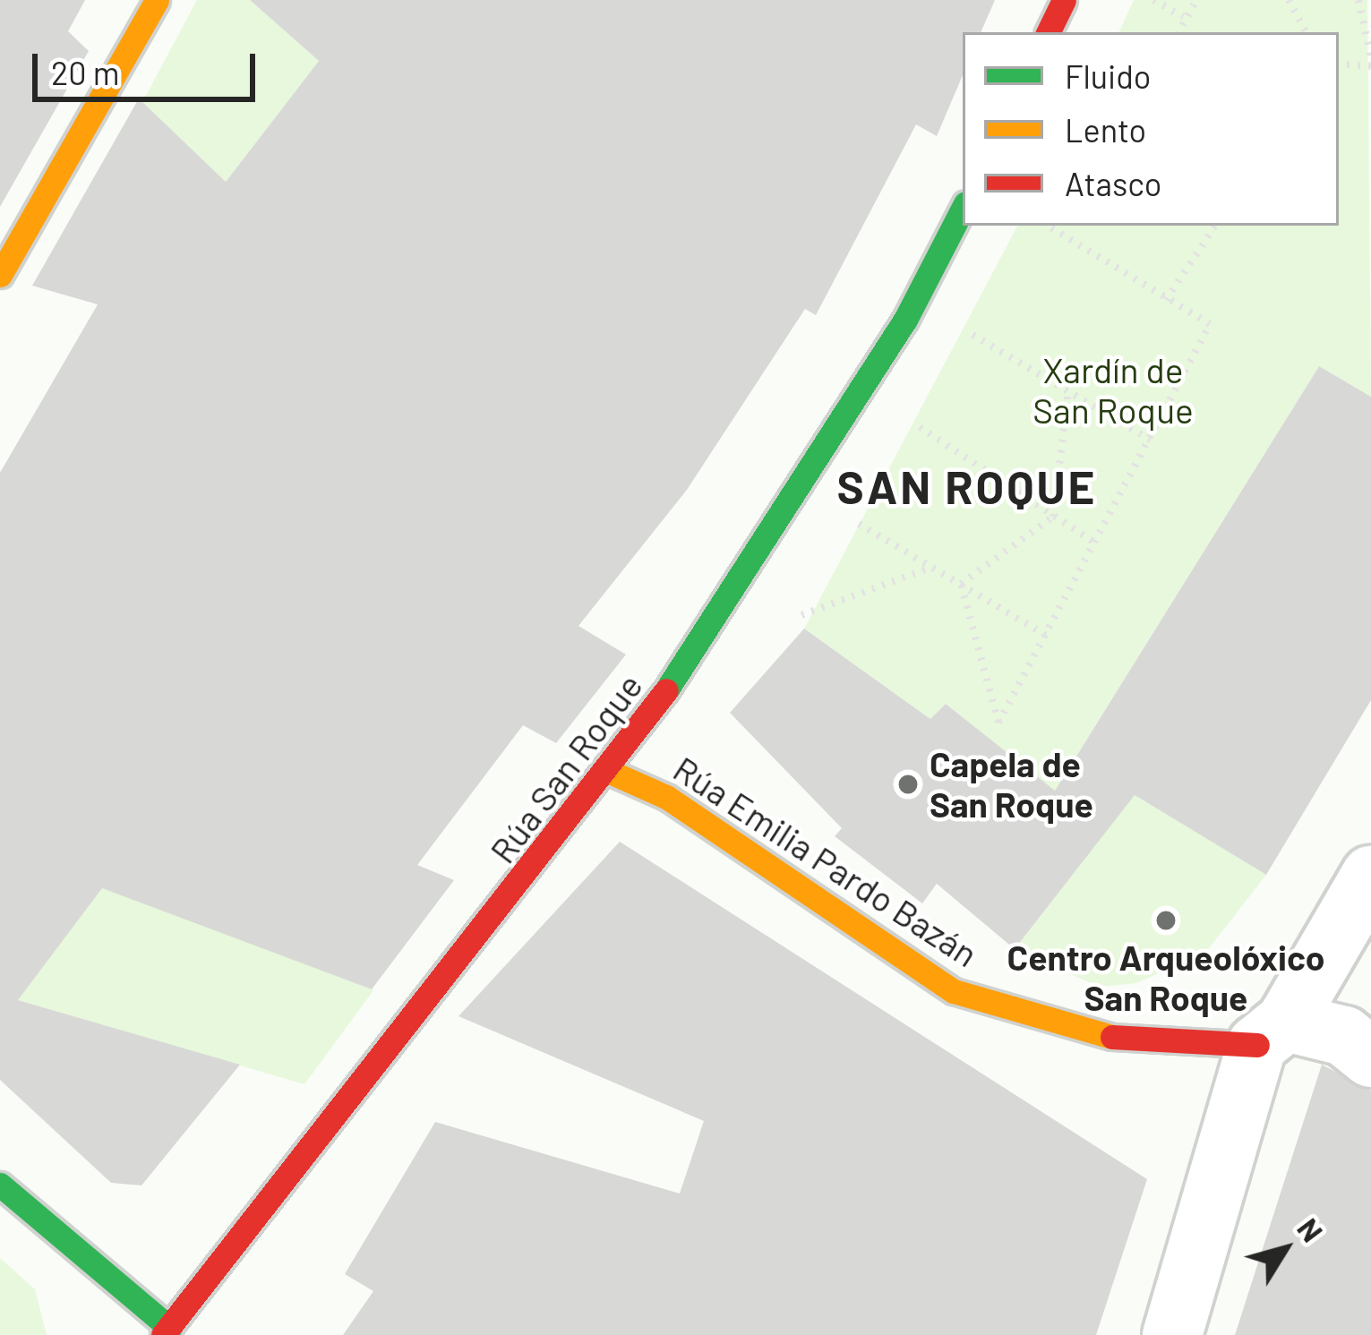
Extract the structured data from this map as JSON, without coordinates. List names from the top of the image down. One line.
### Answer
{"streets":{"street":["Rúa San Roque","Rúa Emilia Pardo Bazán"]},"crossings":[["Rúa San Roque","Rúa Emilia Pardo Bazán"]],"districts":["SAN ROQUE"],"parks":["Xardín de San Roque"],"places":["Capela de San Roque","Centro Arqueolóxico San Roque"],"legend":["Fluido","Lento","Atasco"],"scale_bar":"20 m","north":"top right"}
